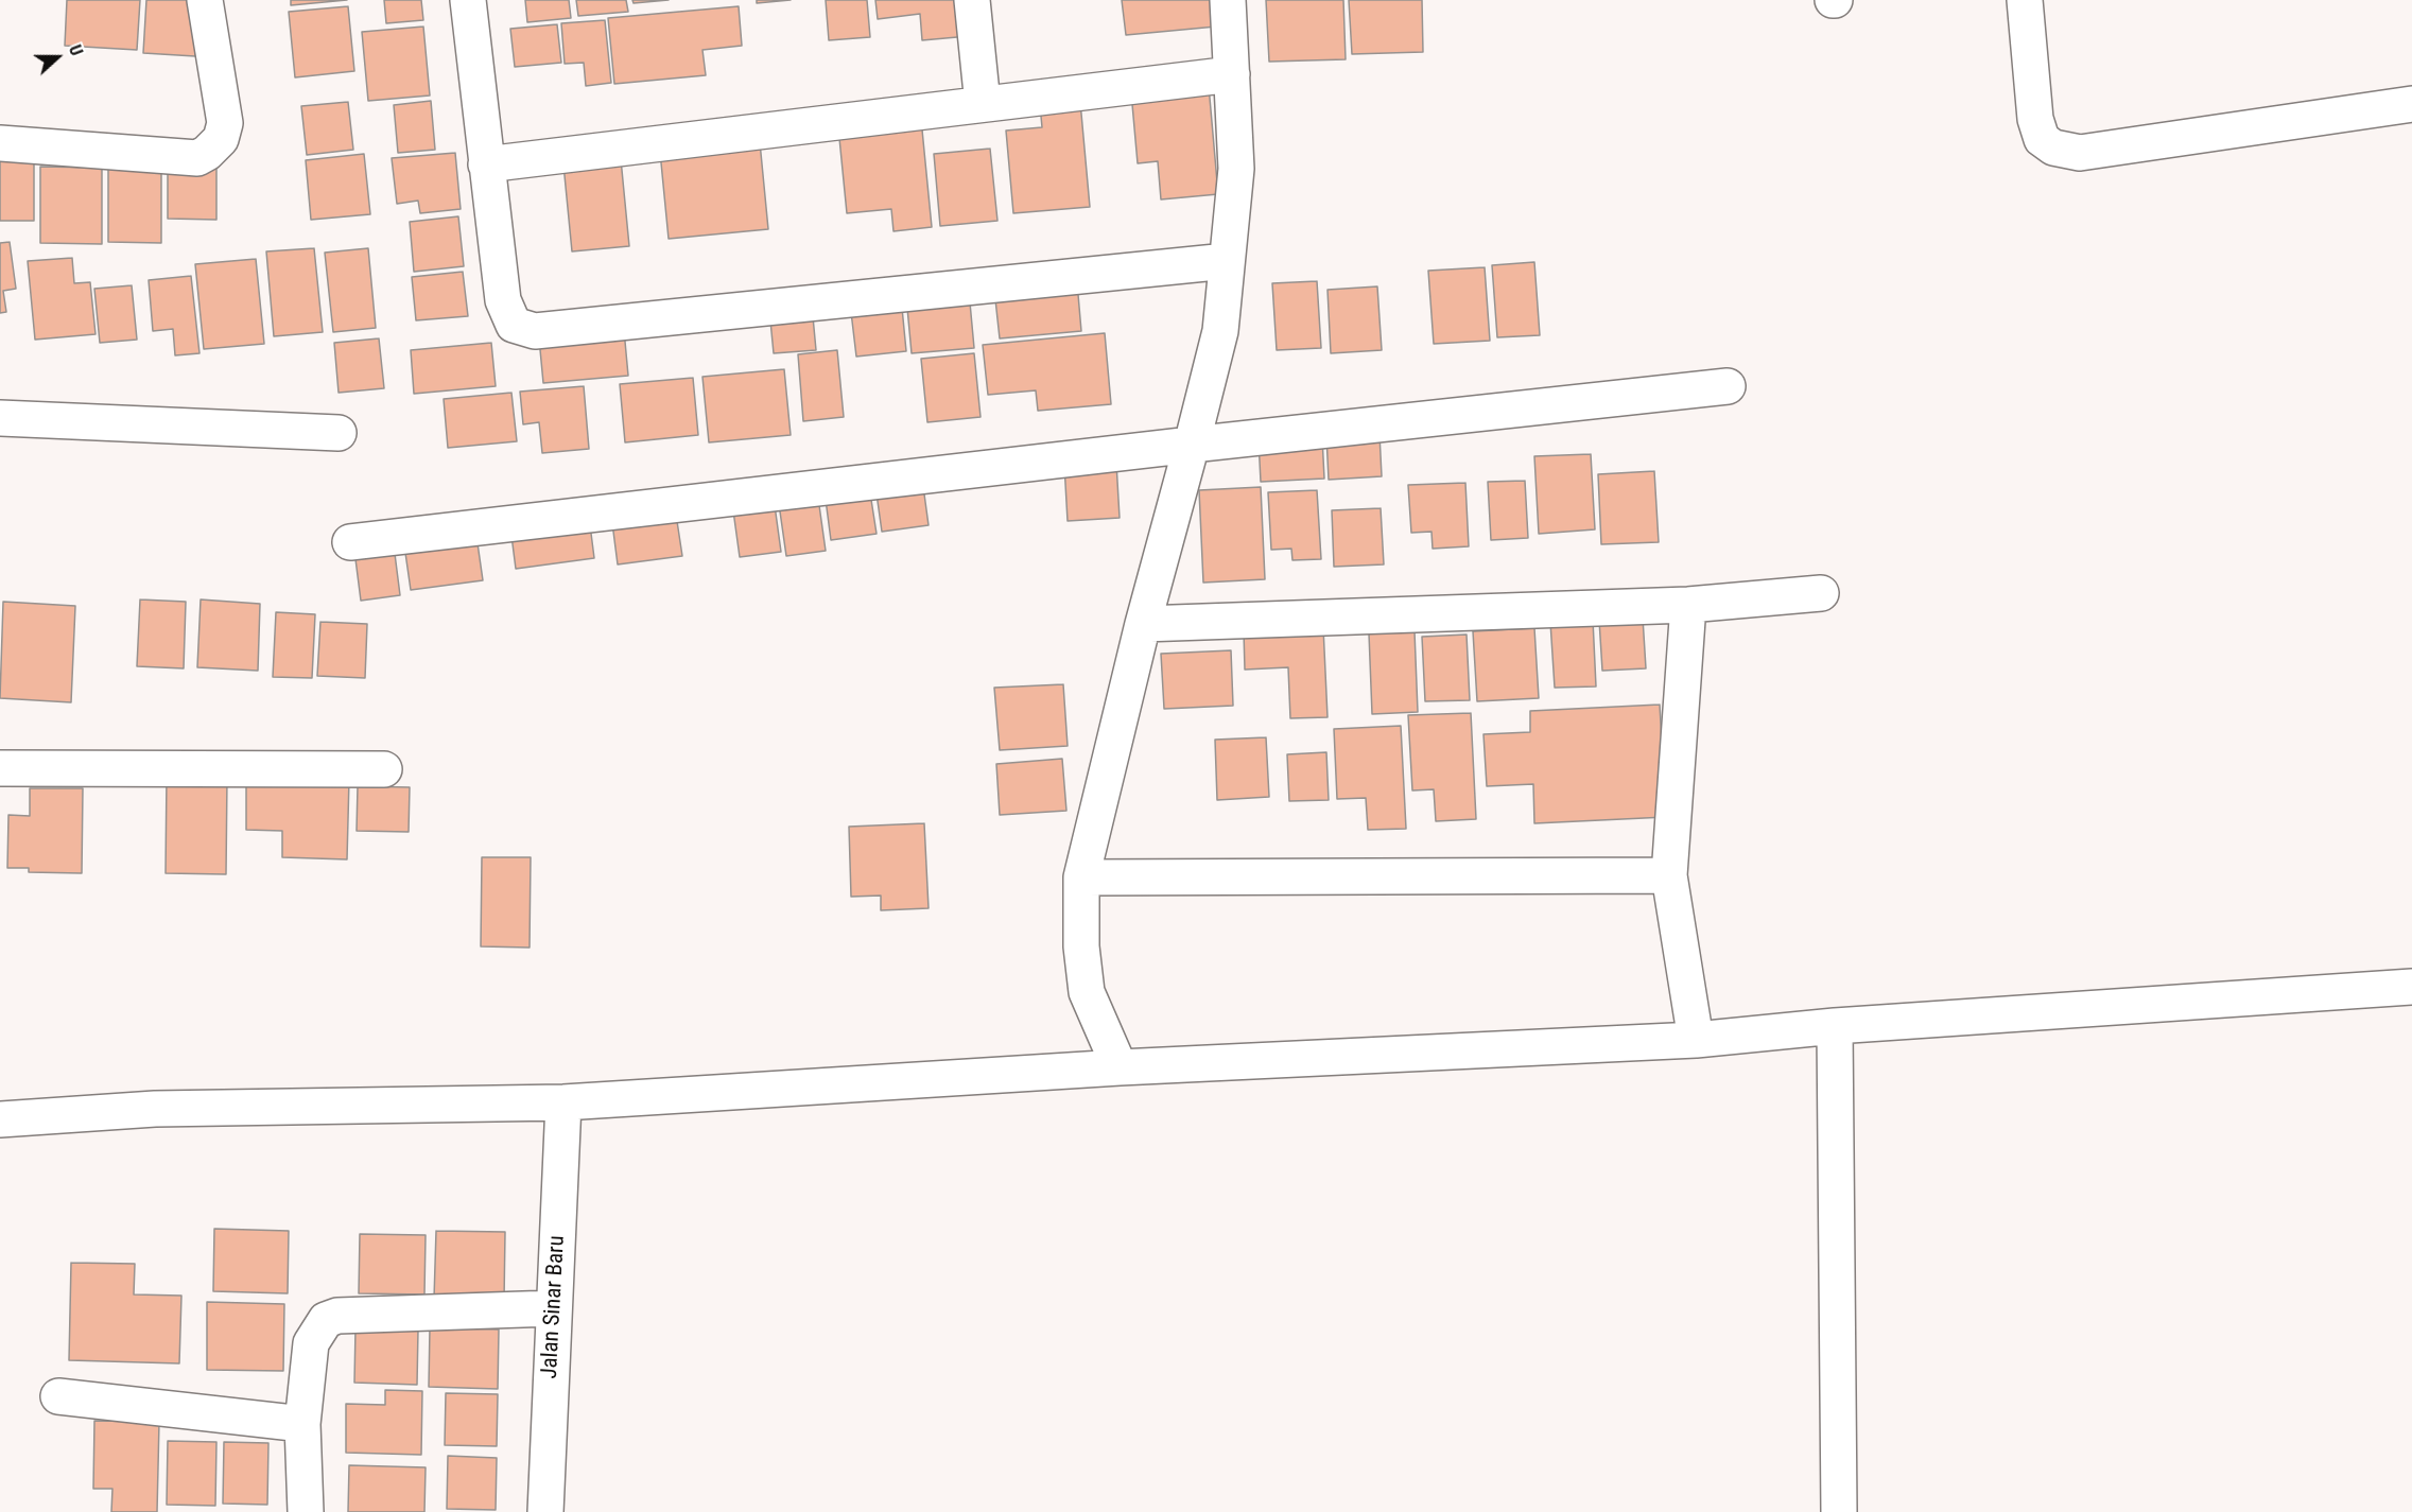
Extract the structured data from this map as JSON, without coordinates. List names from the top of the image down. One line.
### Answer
{"streets":{"street":["Jalan Sinar Baru"]},"north":"right"}
